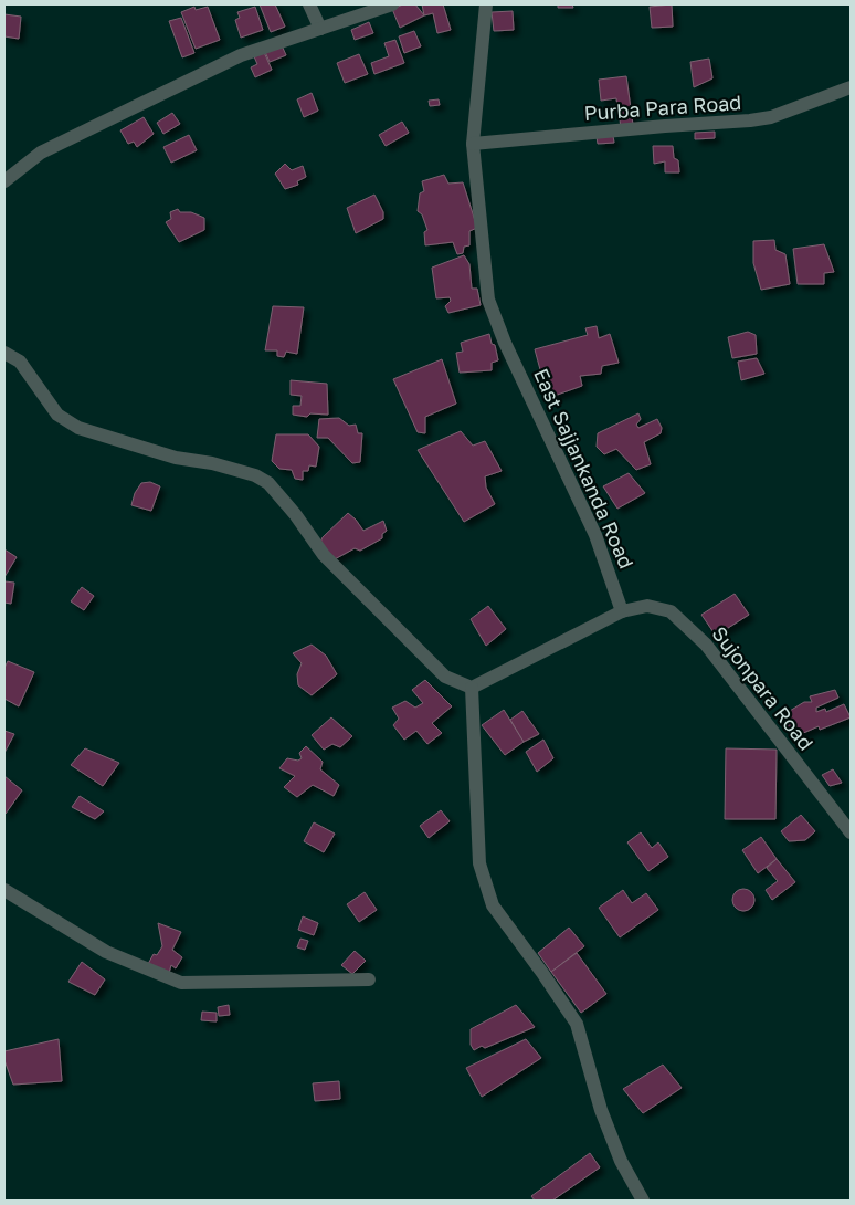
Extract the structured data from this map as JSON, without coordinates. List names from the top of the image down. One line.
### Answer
{"streets":{"street":["Purba Para Road","East Sajjankanda Road","Sujonpara Road"]},"crossings":[["Purba Para Road","East Sajjankanda Road"],["East Sajjankanda Road","Sujonpara Road"]]}
